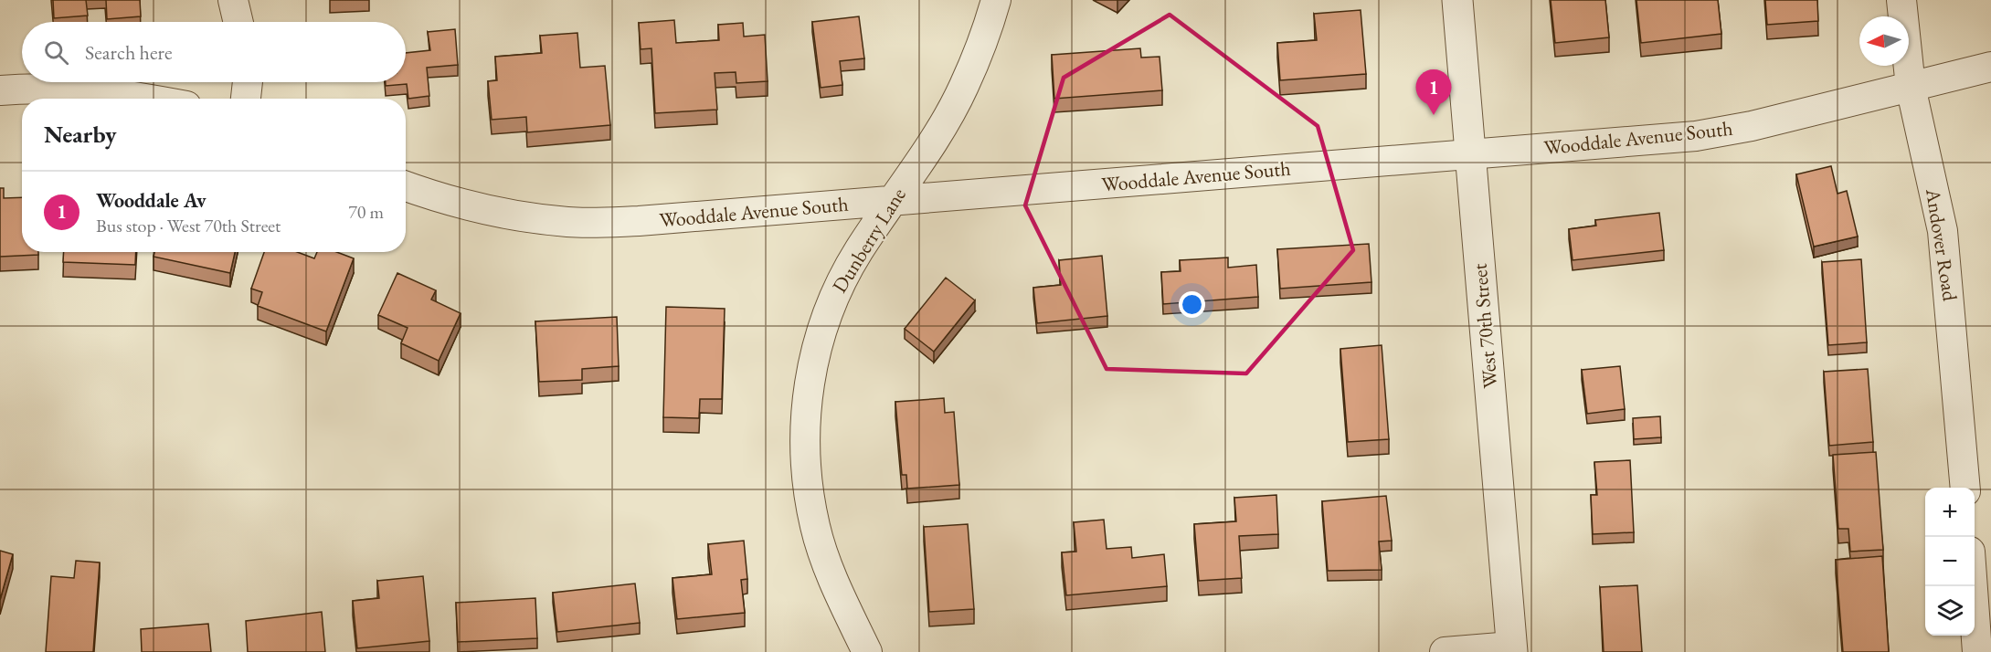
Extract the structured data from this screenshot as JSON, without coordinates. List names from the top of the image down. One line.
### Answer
{"streets":{"street":["Wooddale Avenue South","Dunberry Lane","Andover Road","West 70th Street"]},"crossings":[["Wooddale Avenue South","Dunberry Lane"],["Wooddale Avenue South","Andover Road"],["Wooddale Avenue South","West 70th Street"]],"north":"left","page":{"search":"Search here","pins":"1","heading":"Nearby","list":[{"mark":"1","name":"Wooddale Av","note":"Bus stop · West 70th Street","value":"70 m"}],"map_buttons":["+","−"]}}
